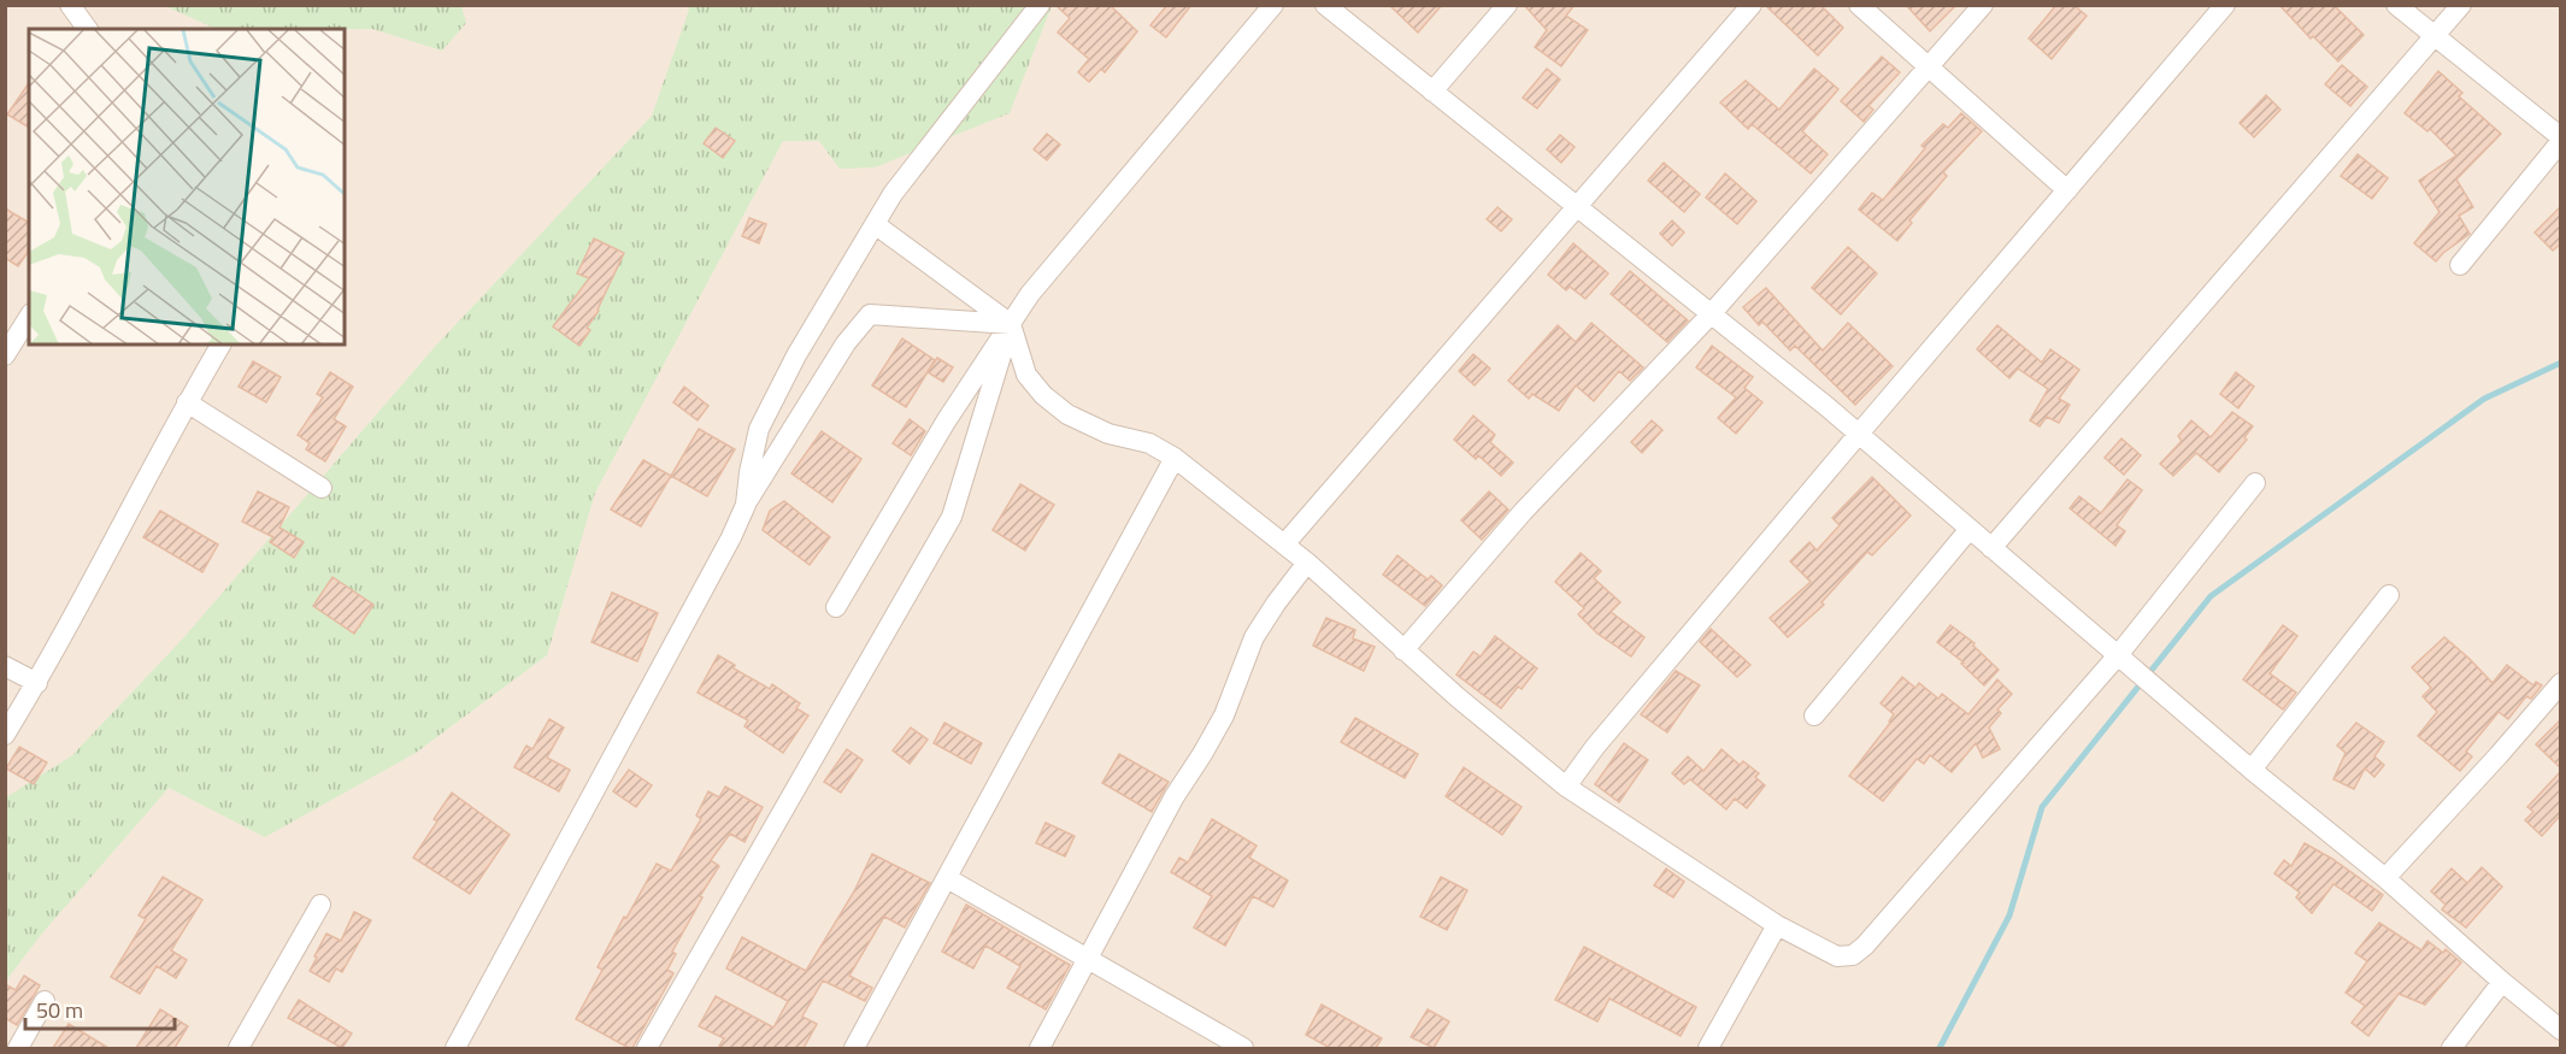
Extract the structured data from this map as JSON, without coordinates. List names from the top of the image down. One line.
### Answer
{"scale_bar":"50 m"}
